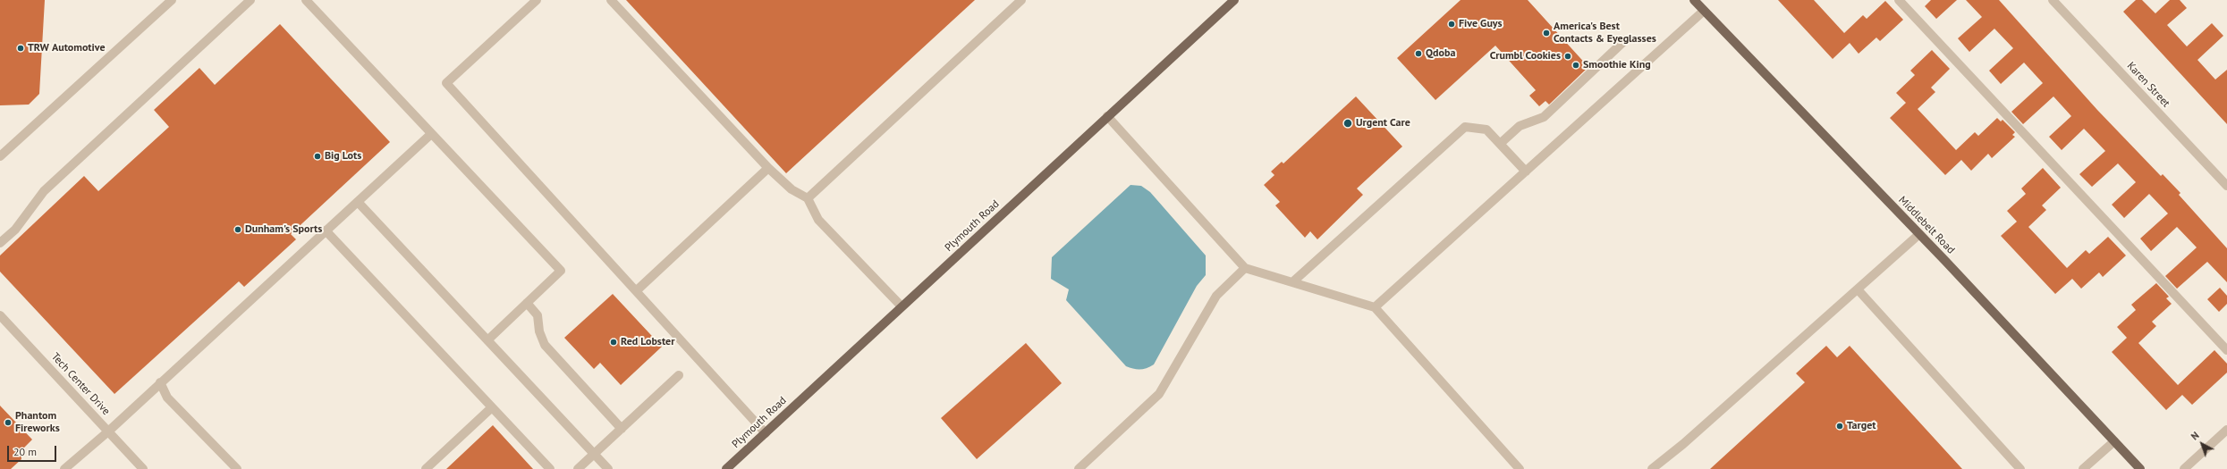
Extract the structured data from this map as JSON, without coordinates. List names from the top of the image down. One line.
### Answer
{"streets":{"main road":["Middlebelt Road","Plymouth Road"],"street":["Karen Street","Tech Center Drive"]},"places":["Five Guys","America's Best Contacts & Eyeglasses","TRW Automotive","Qdoba","Crumbl Cookies","Smoothie King","Urgent Care","Big Lots","Dunham's Sports","Red Lobster","Phantom Fireworks","Target"],"scale_bar":"20 m","north":"top left"}
